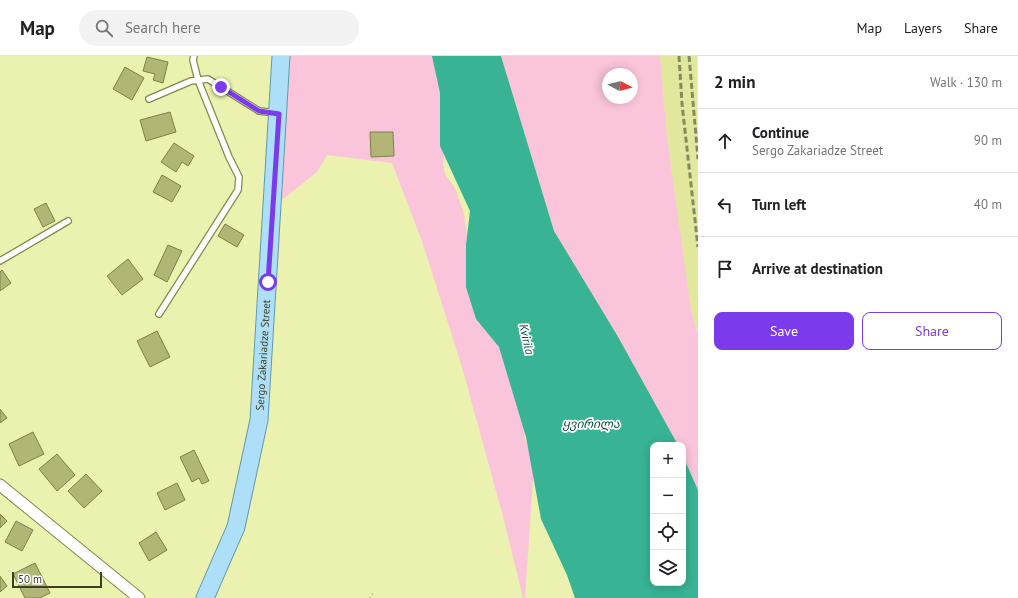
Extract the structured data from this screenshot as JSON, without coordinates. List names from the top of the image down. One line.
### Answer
{"streets":{"main road":["Sergo Zakariadze Street"]},"water":["Kvirila","ყვირილა"],"scale_bar":"50 m","north":"right","page":{"header":"Map","search":"Search here","nav":["Map","Layers","Share"],"heading":["2 min","Walk · 130 m"],"list":[["Continue","Sergo Zakariadze Street","90 m"],["Turn left","40 m"],"Arrive at destination"],"buttons":["Save","Share"],"map_buttons":["+","−"],"scale":"50 m"}}
